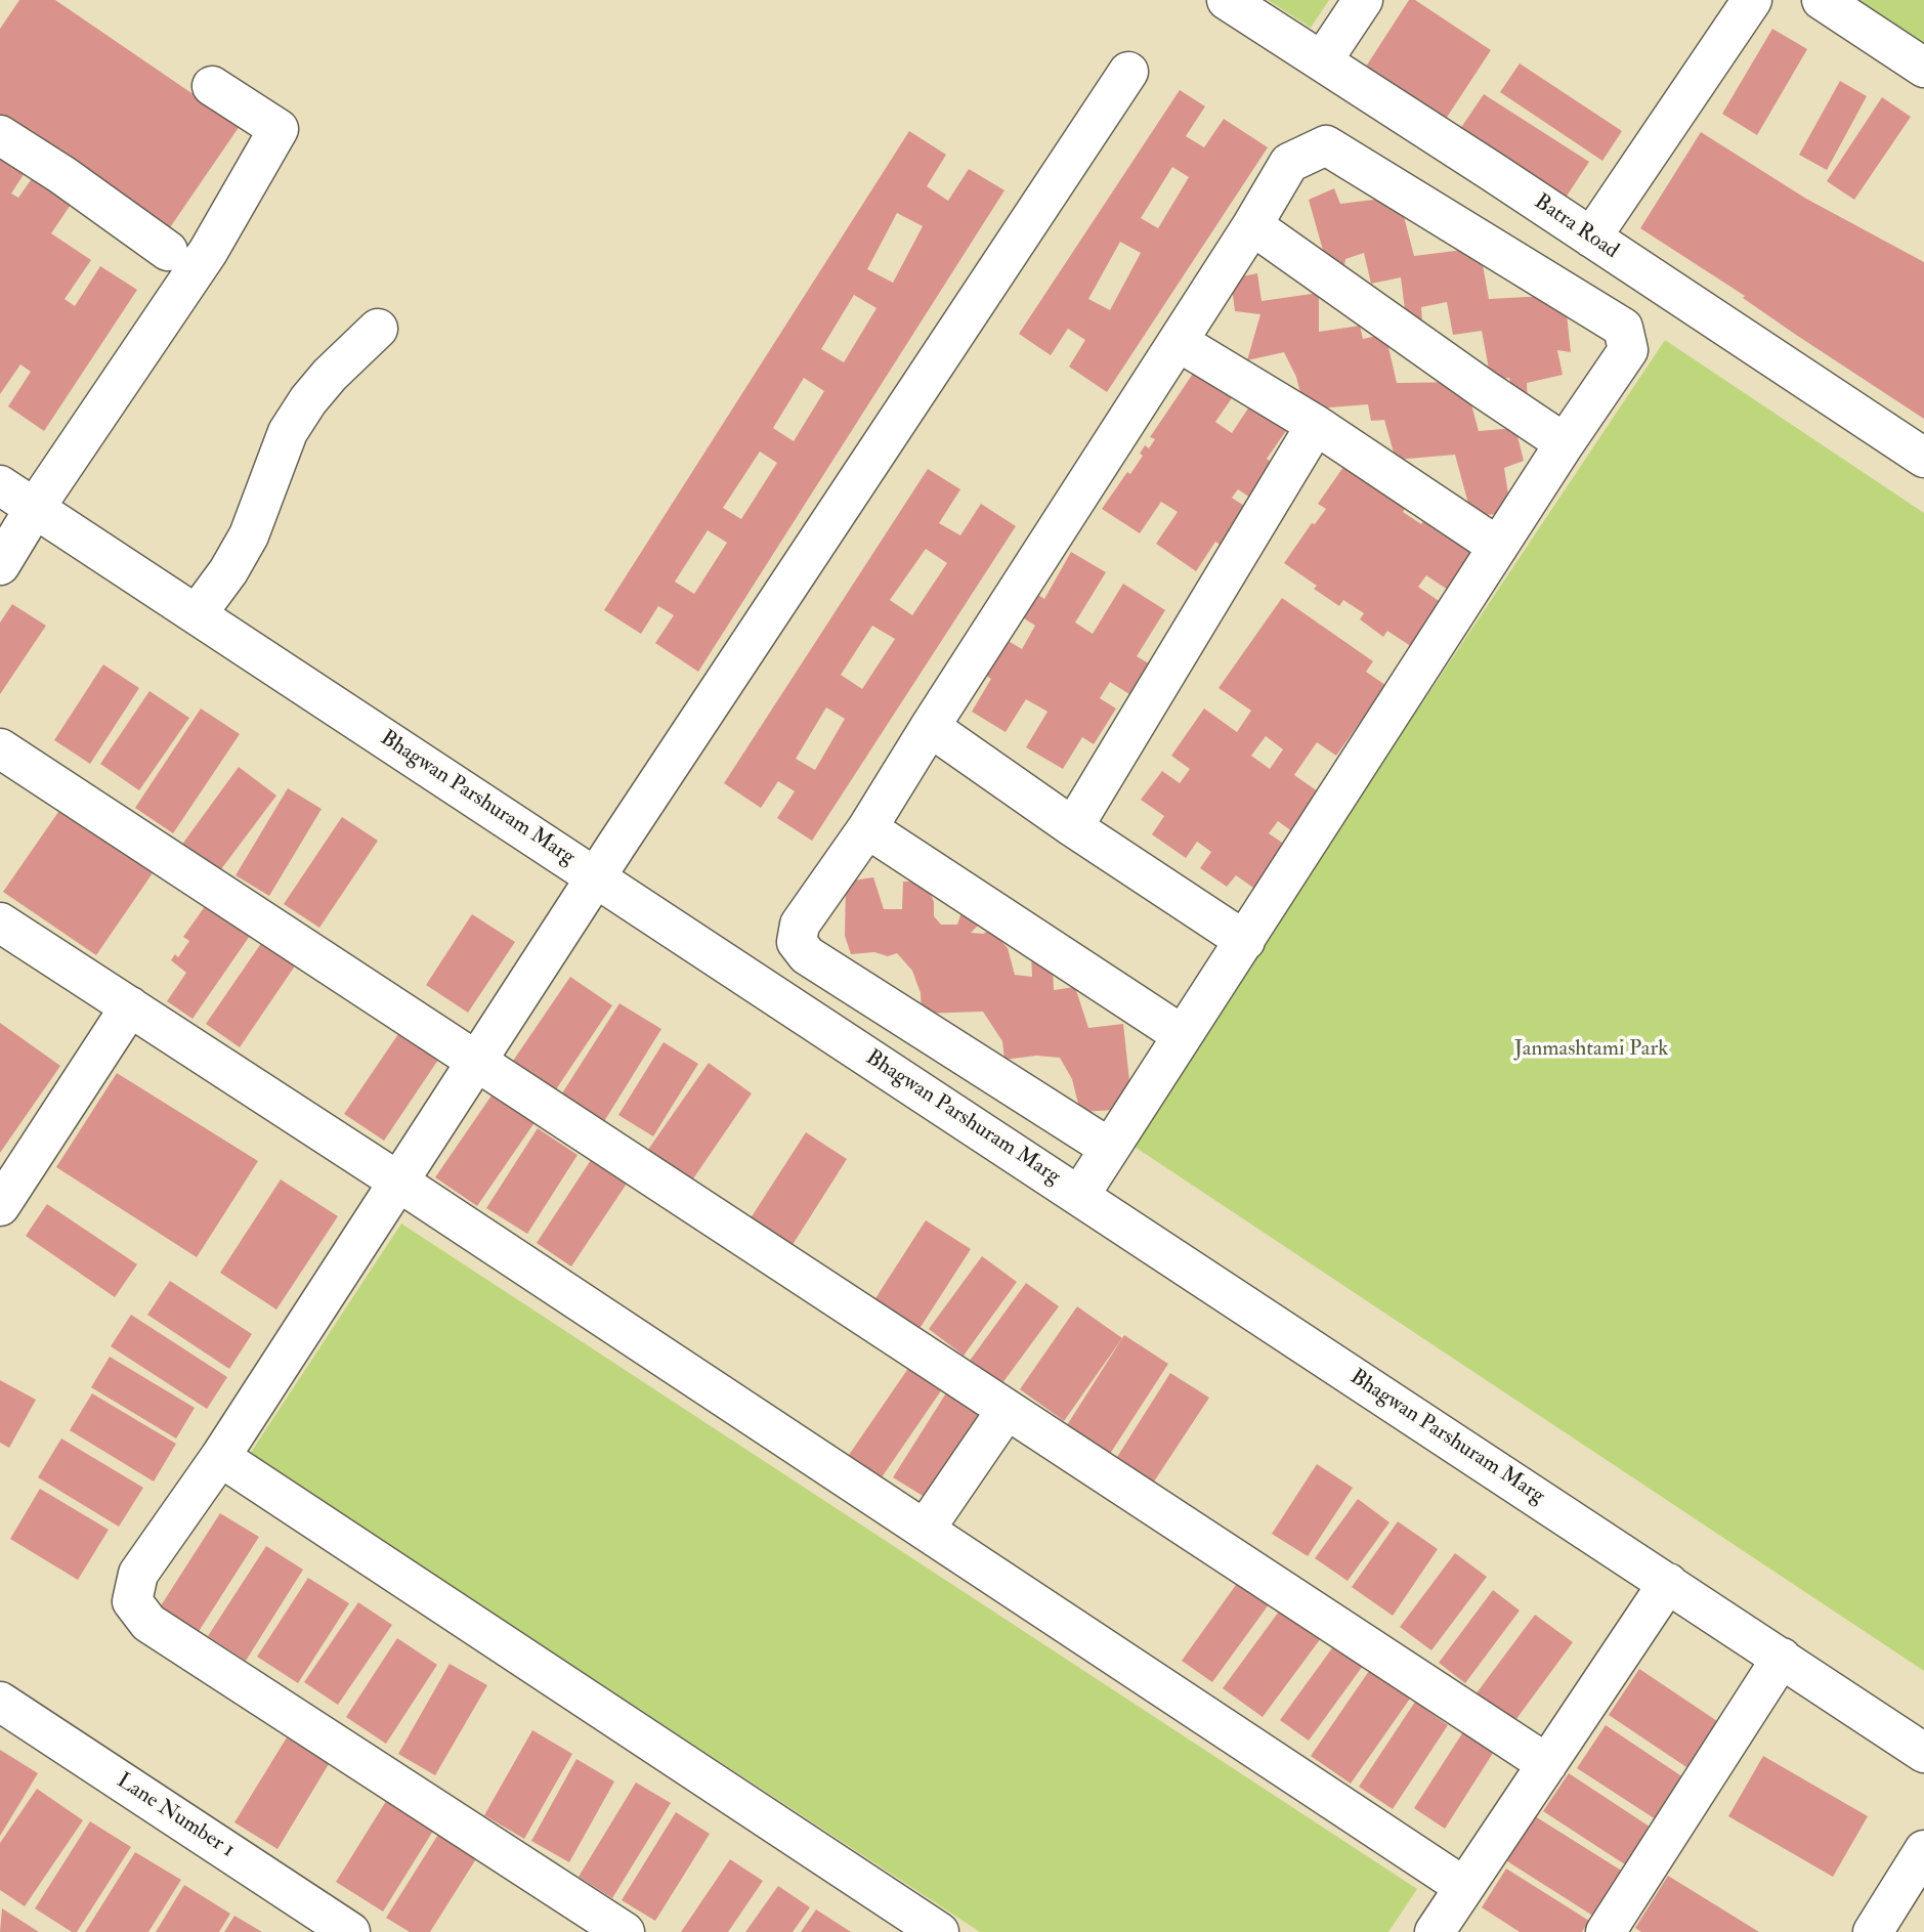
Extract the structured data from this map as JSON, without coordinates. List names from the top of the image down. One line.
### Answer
{"streets":{"street":["Batra Road","Bhagwan Parshuram Marg","Lane Number 1"]},"parks":["Janmashtami Park"]}
